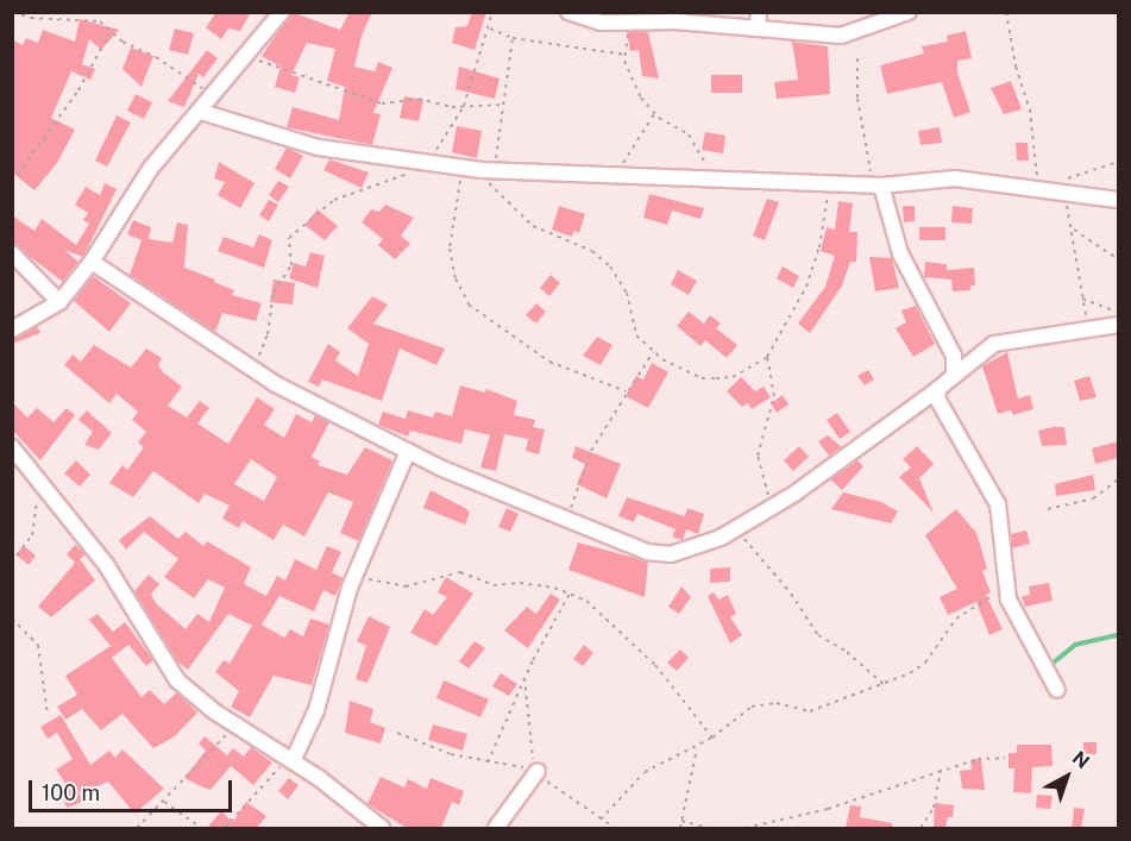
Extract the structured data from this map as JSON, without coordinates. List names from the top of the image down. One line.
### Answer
{"scale_bar":"100 m","north":"top right"}
